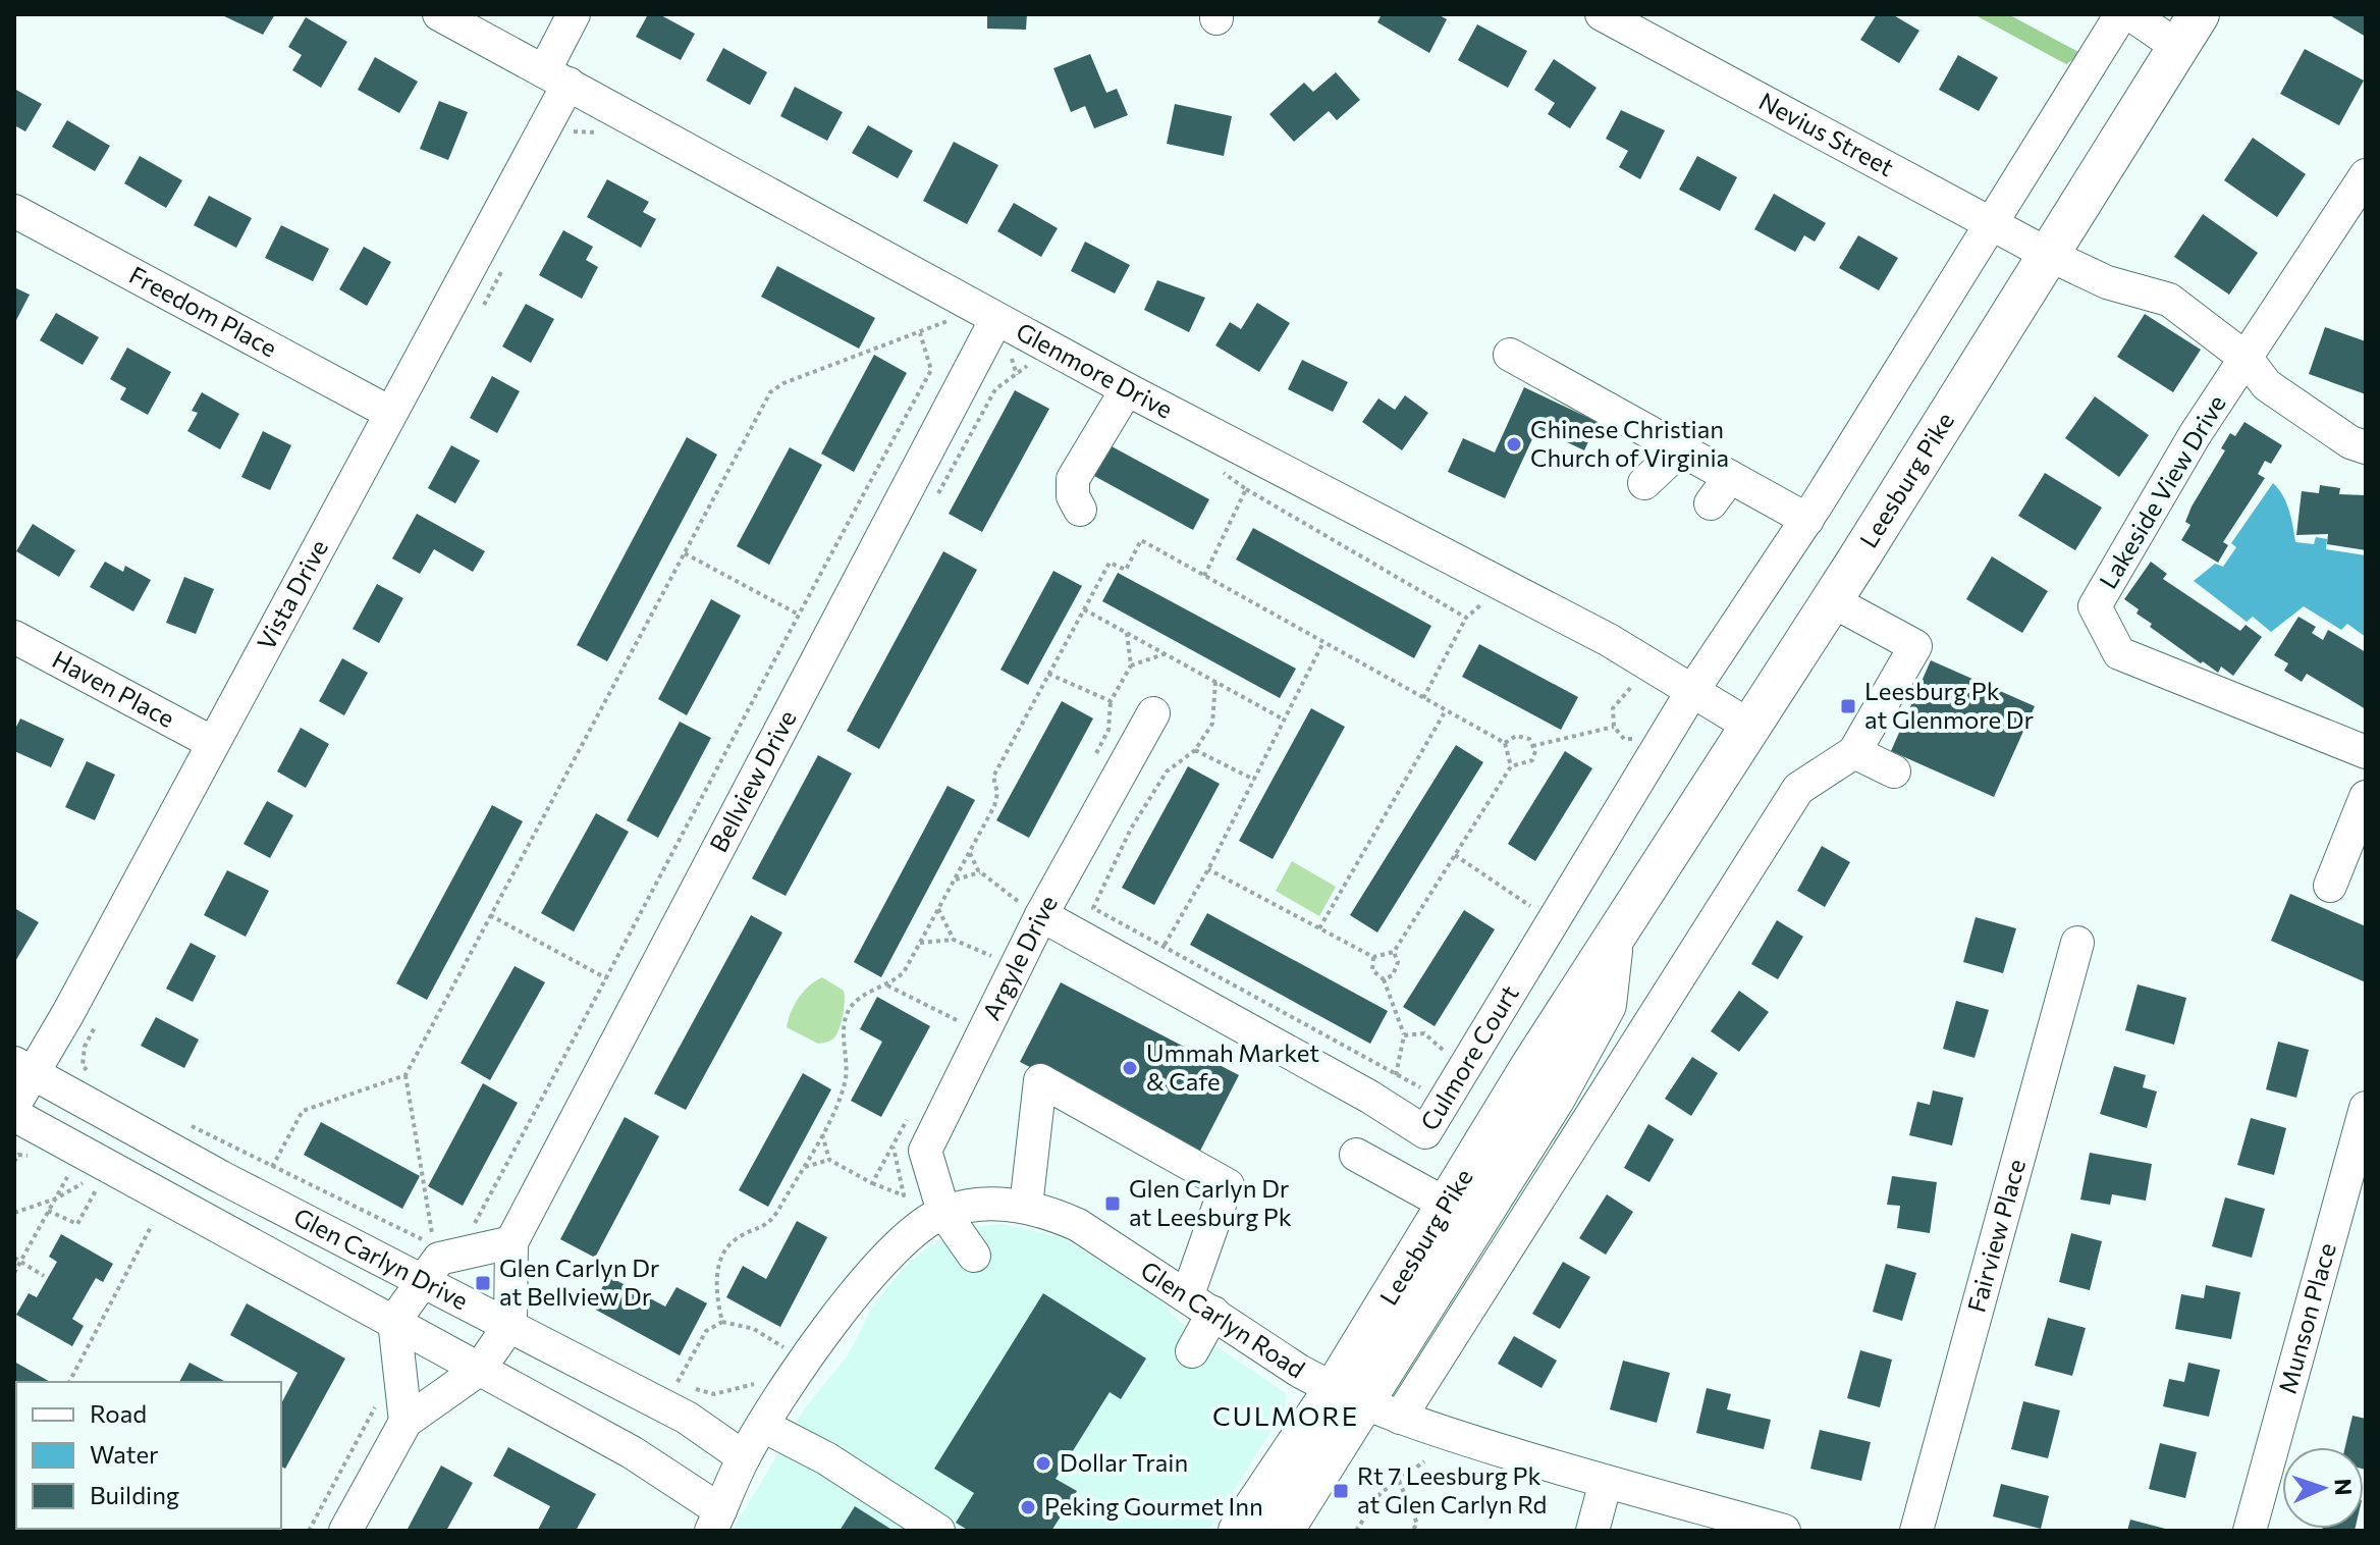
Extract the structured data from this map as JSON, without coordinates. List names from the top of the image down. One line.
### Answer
{"streets":{"main road":["Leesburg Pike"],"street":["Nevius Street","Freedom Place","Glenmore Drive","Lakeside View Drive","Vista Drive","Haven Place","Bellview Drive","Argyle Drive","Culmore Court","Fairview Place","Glen Carlyn Drive","Glen Carlyn Road","Munson Place"]},"crossings":[["Nevius Street","Leesburg Pike"],["Freedom Place","Vista Drive"],["Glenmore Drive","Leesburg Pike"],["Glenmore Drive","Vista Drive"],["Glenmore Drive","Bellview Drive"],["Glenmore Drive","Culmore Court"],["Leesburg Pike","Glen Carlyn Road"],["Vista Drive","Haven Place"],["Vista Drive","Glen Carlyn Drive"],["Bellview Drive","Glen Carlyn Drive"],["Argyle Drive","Culmore Court"],["Argyle Drive","Glen Carlyn Drive"],["Argyle Drive","Glen Carlyn Road"],["Glen Carlyn Drive","Glen Carlyn Road"]],"districts":["CULMORE"],"places":{"other":["Chinese Christian Church of Virginia","Ummah Market & Cafe","Dollar Train","Peking Gourmet Inn"],"transit":["Leesburg Pk at Glenmore Dr","Glen Carlyn Dr at Leesburg Pk","Glen Carlyn Dr at Bellview Dr","Rt 7 Leesburg Pk at Glen Carlyn Rd"]},"legend":["Road","Water","Building"],"north":"right"}
